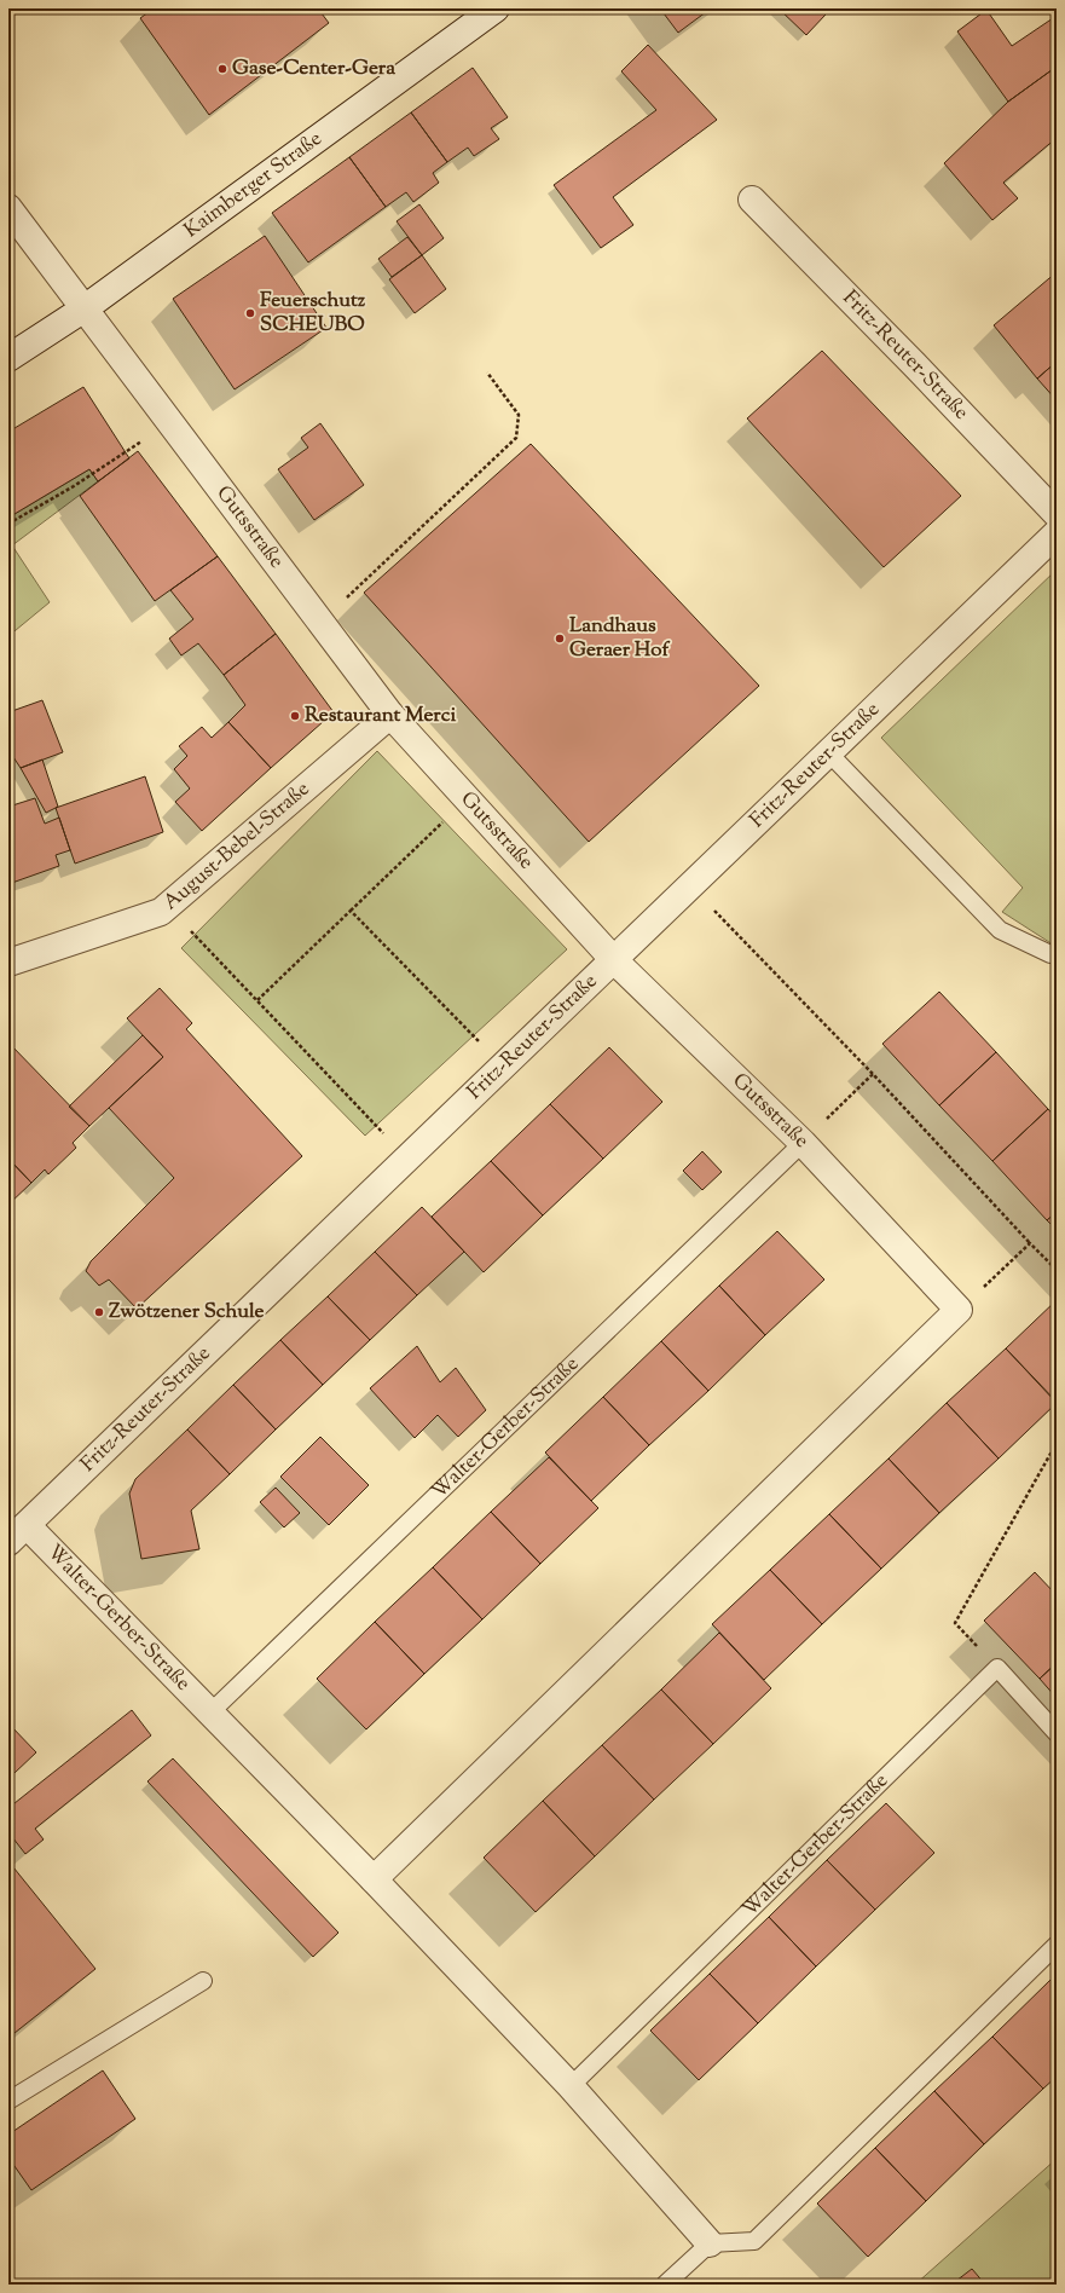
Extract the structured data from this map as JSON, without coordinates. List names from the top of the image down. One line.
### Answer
{"streets":{"street":["Kaimberger Straße","Fritz-Reuter-Straße","Gutsstraße","August-Bebel-Straße","Walter-Gerber-Straße"]},"crossings":[["Kaimberger Straße","Gutsstraße"],["Fritz-Reuter-Straße","Gutsstraße"],["Fritz-Reuter-Straße","Walter-Gerber-Straße"],["Gutsstraße","August-Bebel-Straße"],["Gutsstraße","Walter-Gerber-Straße"]],"places":["Gase-Center-Gera","Feuerschutz SCHEUBO","Landhaus Geraer Hof","Restaurant Merci","Zwötzener Schule"]}
